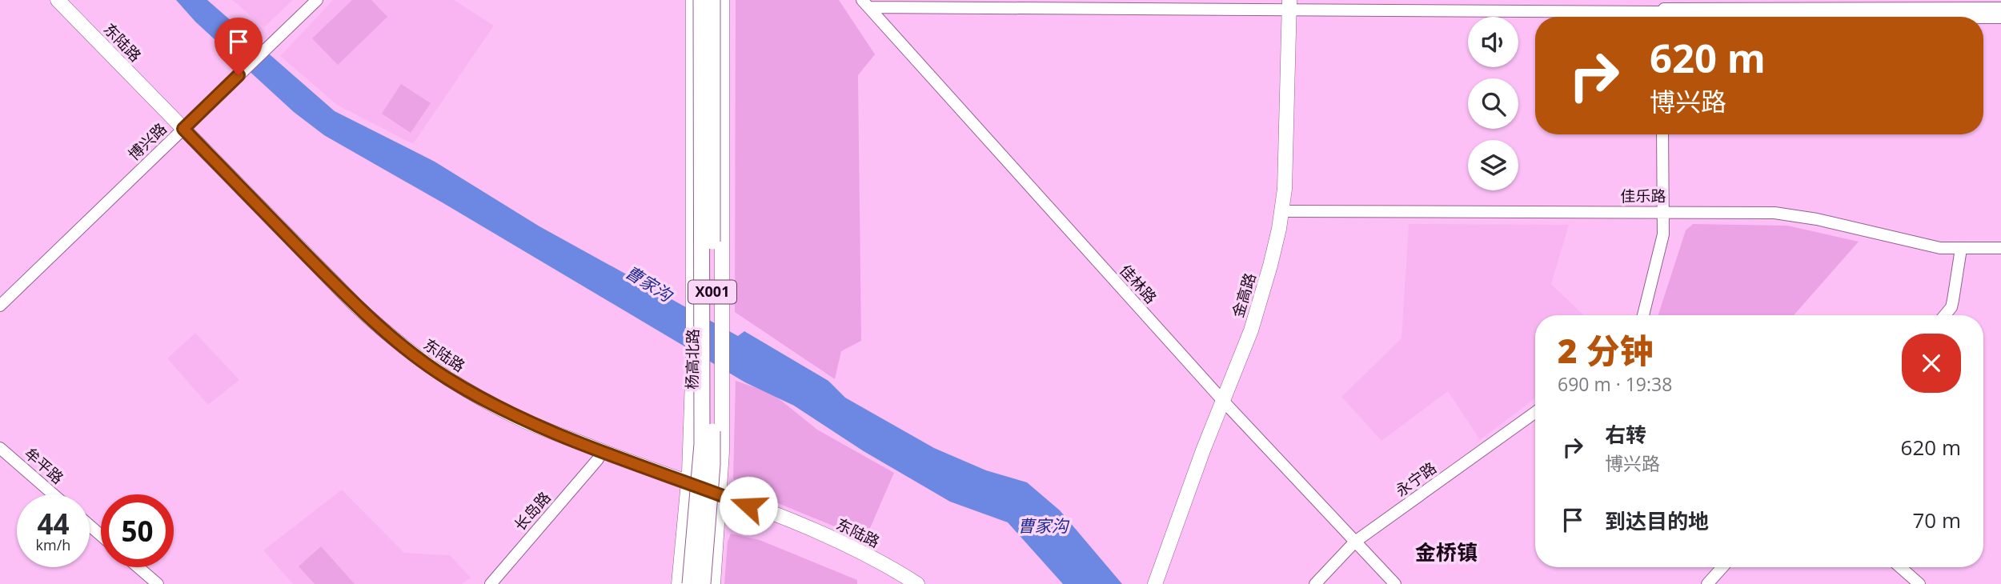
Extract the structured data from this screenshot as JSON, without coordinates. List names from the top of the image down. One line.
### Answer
{"streets":{"highway":["X001","杨高北路"],"main road":["东陆路","金高路"],"street":["博兴路","佳乐路","佳林路","牟平路","永宁路","长岛路"]},"crossings":[["东陆路","博兴路"],["东陆路","杨高北路"],["东陆路","长岛路"],["佳乐路","金高路"],["佳林路","金高路"],["佳林路","永宁路"]],"districts":["金桥镇"],"water":["曹家沟"],"page":{"turn":["620 m","博兴路"],"heading":["2 分钟","690 m · 19:38"],"list":[{"name":"右转","note":"博兴路","value":"620 m"},{"name":"到达目的地","value":"70 m"}],"speed":"44 km/h","limit":"50"}}
